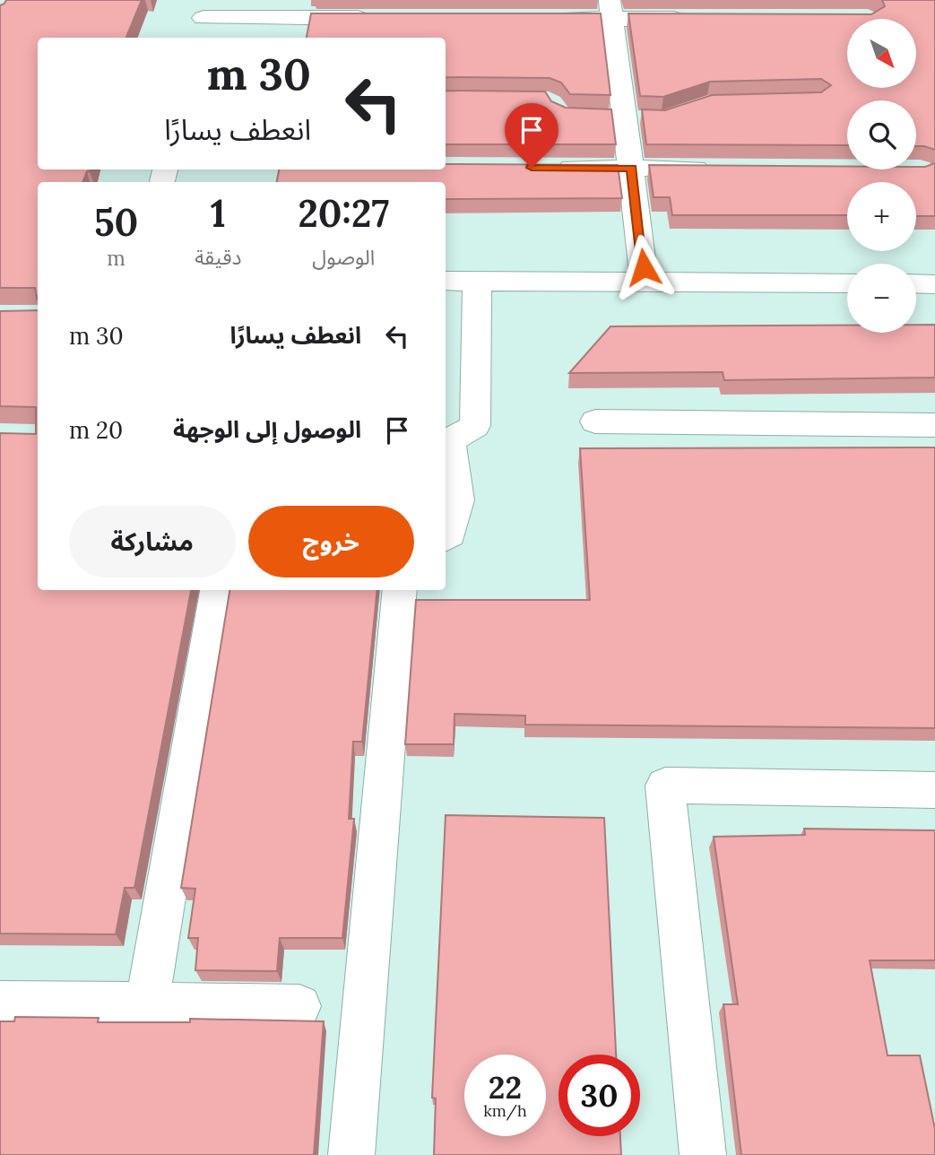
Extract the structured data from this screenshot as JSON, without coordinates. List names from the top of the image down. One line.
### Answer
{"north":"bottom right","page":{"map_buttons":["+","−"],"turn":["30 m","انعطف يسارًا"],"eta":["20:27","الوصول","1","دقيقة","50","m"],"list":[{"name":"انعطف يسارًا","value":"30 m"},{"name":"الوصول إلى الوجهة","value":"20 m"}],"buttons":["خروج","مشاركة"],"speed":"22 km/h","limit":"30"}}
